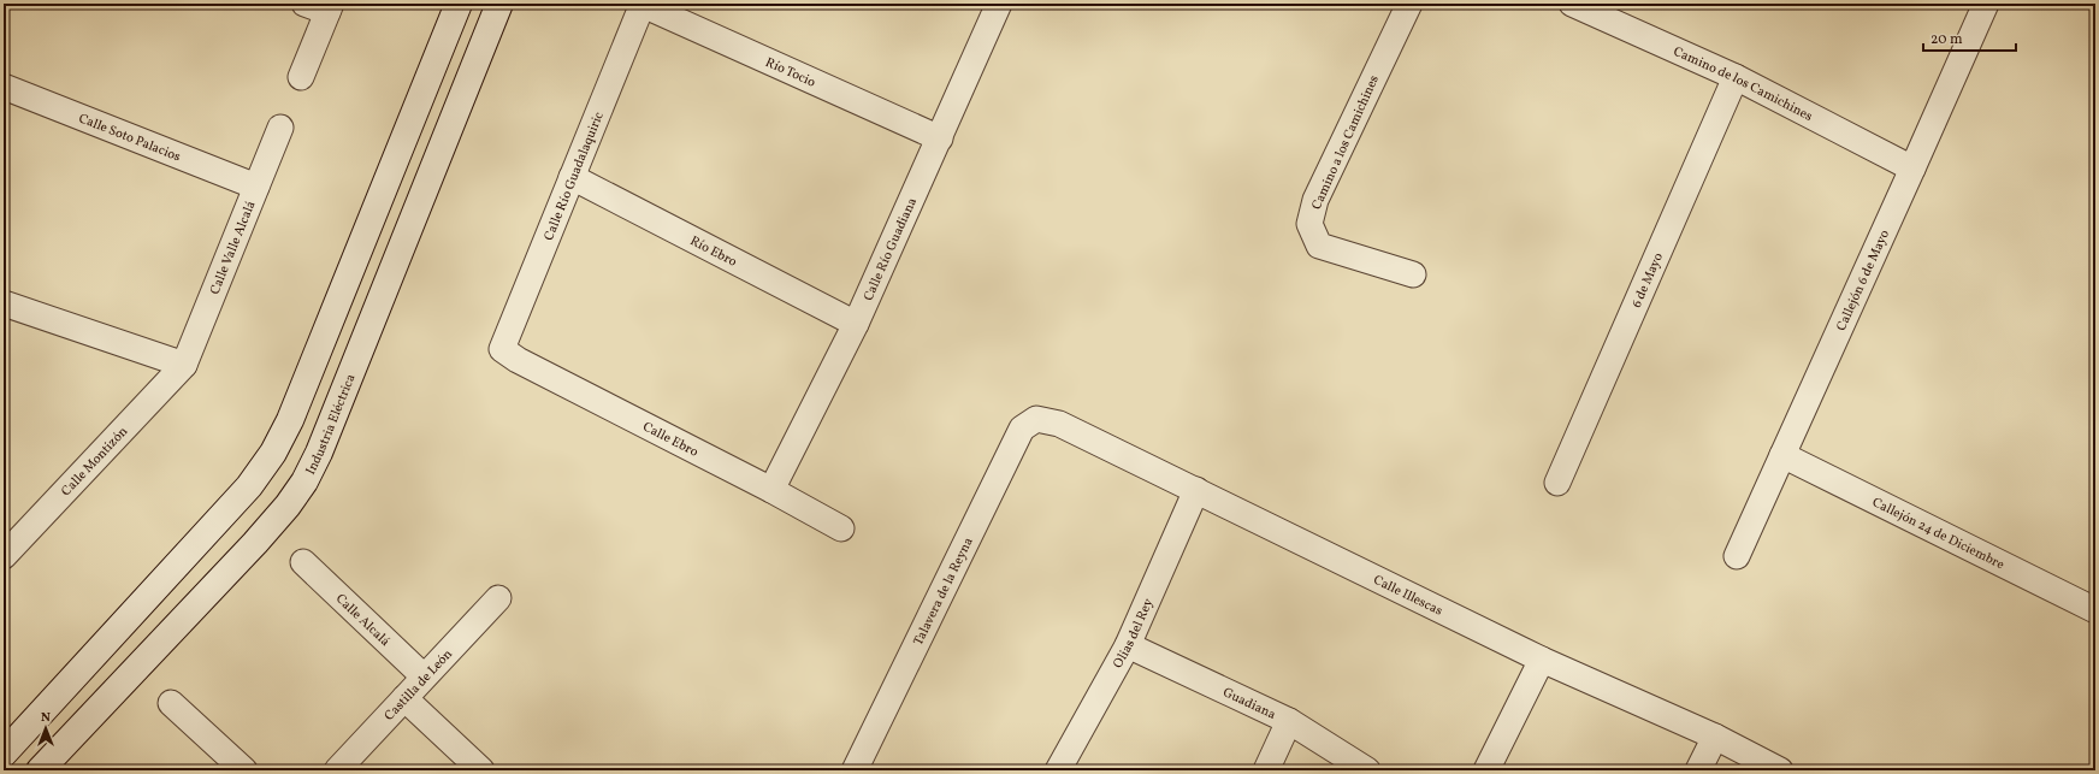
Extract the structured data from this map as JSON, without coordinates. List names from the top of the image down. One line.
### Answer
{"streets":{"street":["Río Tocio","Camino de los Camichines","Calle Soto Palacios","Camino a los Camichines","Calle Río Guadalaquiric","Calle Valle Alcalá","Calle Río Guadiana","Río Ebro","6 de Mayo","Callejón 6 de Mayo","Industria Eléctrica","Calle Ebro","Calle Montizón","Callejón 24 de Diciembre","Talavera de la Reyna","Calle Illescas","Calle Alcalá","Olias del Rey","Castilla de León","Guadiana"]},"crossings":[["Río Tocio","Calle Río Guadalaquiric"],["Río Tocio","Calle Río Guadiana"],["Camino de los Camichines","6 de Mayo"],["Camino de los Camichines","Callejón 6 de Mayo"],["Calle Soto Palacios","Calle Valle Alcalá"],["Calle Río Guadalaquiric","Río Ebro"],["Calle Río Guadalaquiric","Calle Ebro"],["Calle Valle Alcalá","Calle Montizón"],["Calle Río Guadiana","Río Ebro"],["Calle Río Guadiana","Calle Ebro"],["Callejón 6 de Mayo","Callejón 24 de Diciembre"],["Talavera de la Reyna","Calle Illescas"],["Calle Illescas","Olias del Rey"],["Calle Alcalá","Castilla de León"],["Olias del Rey","Guadiana"]],"scale_bar":"20 m","north":"top"}
